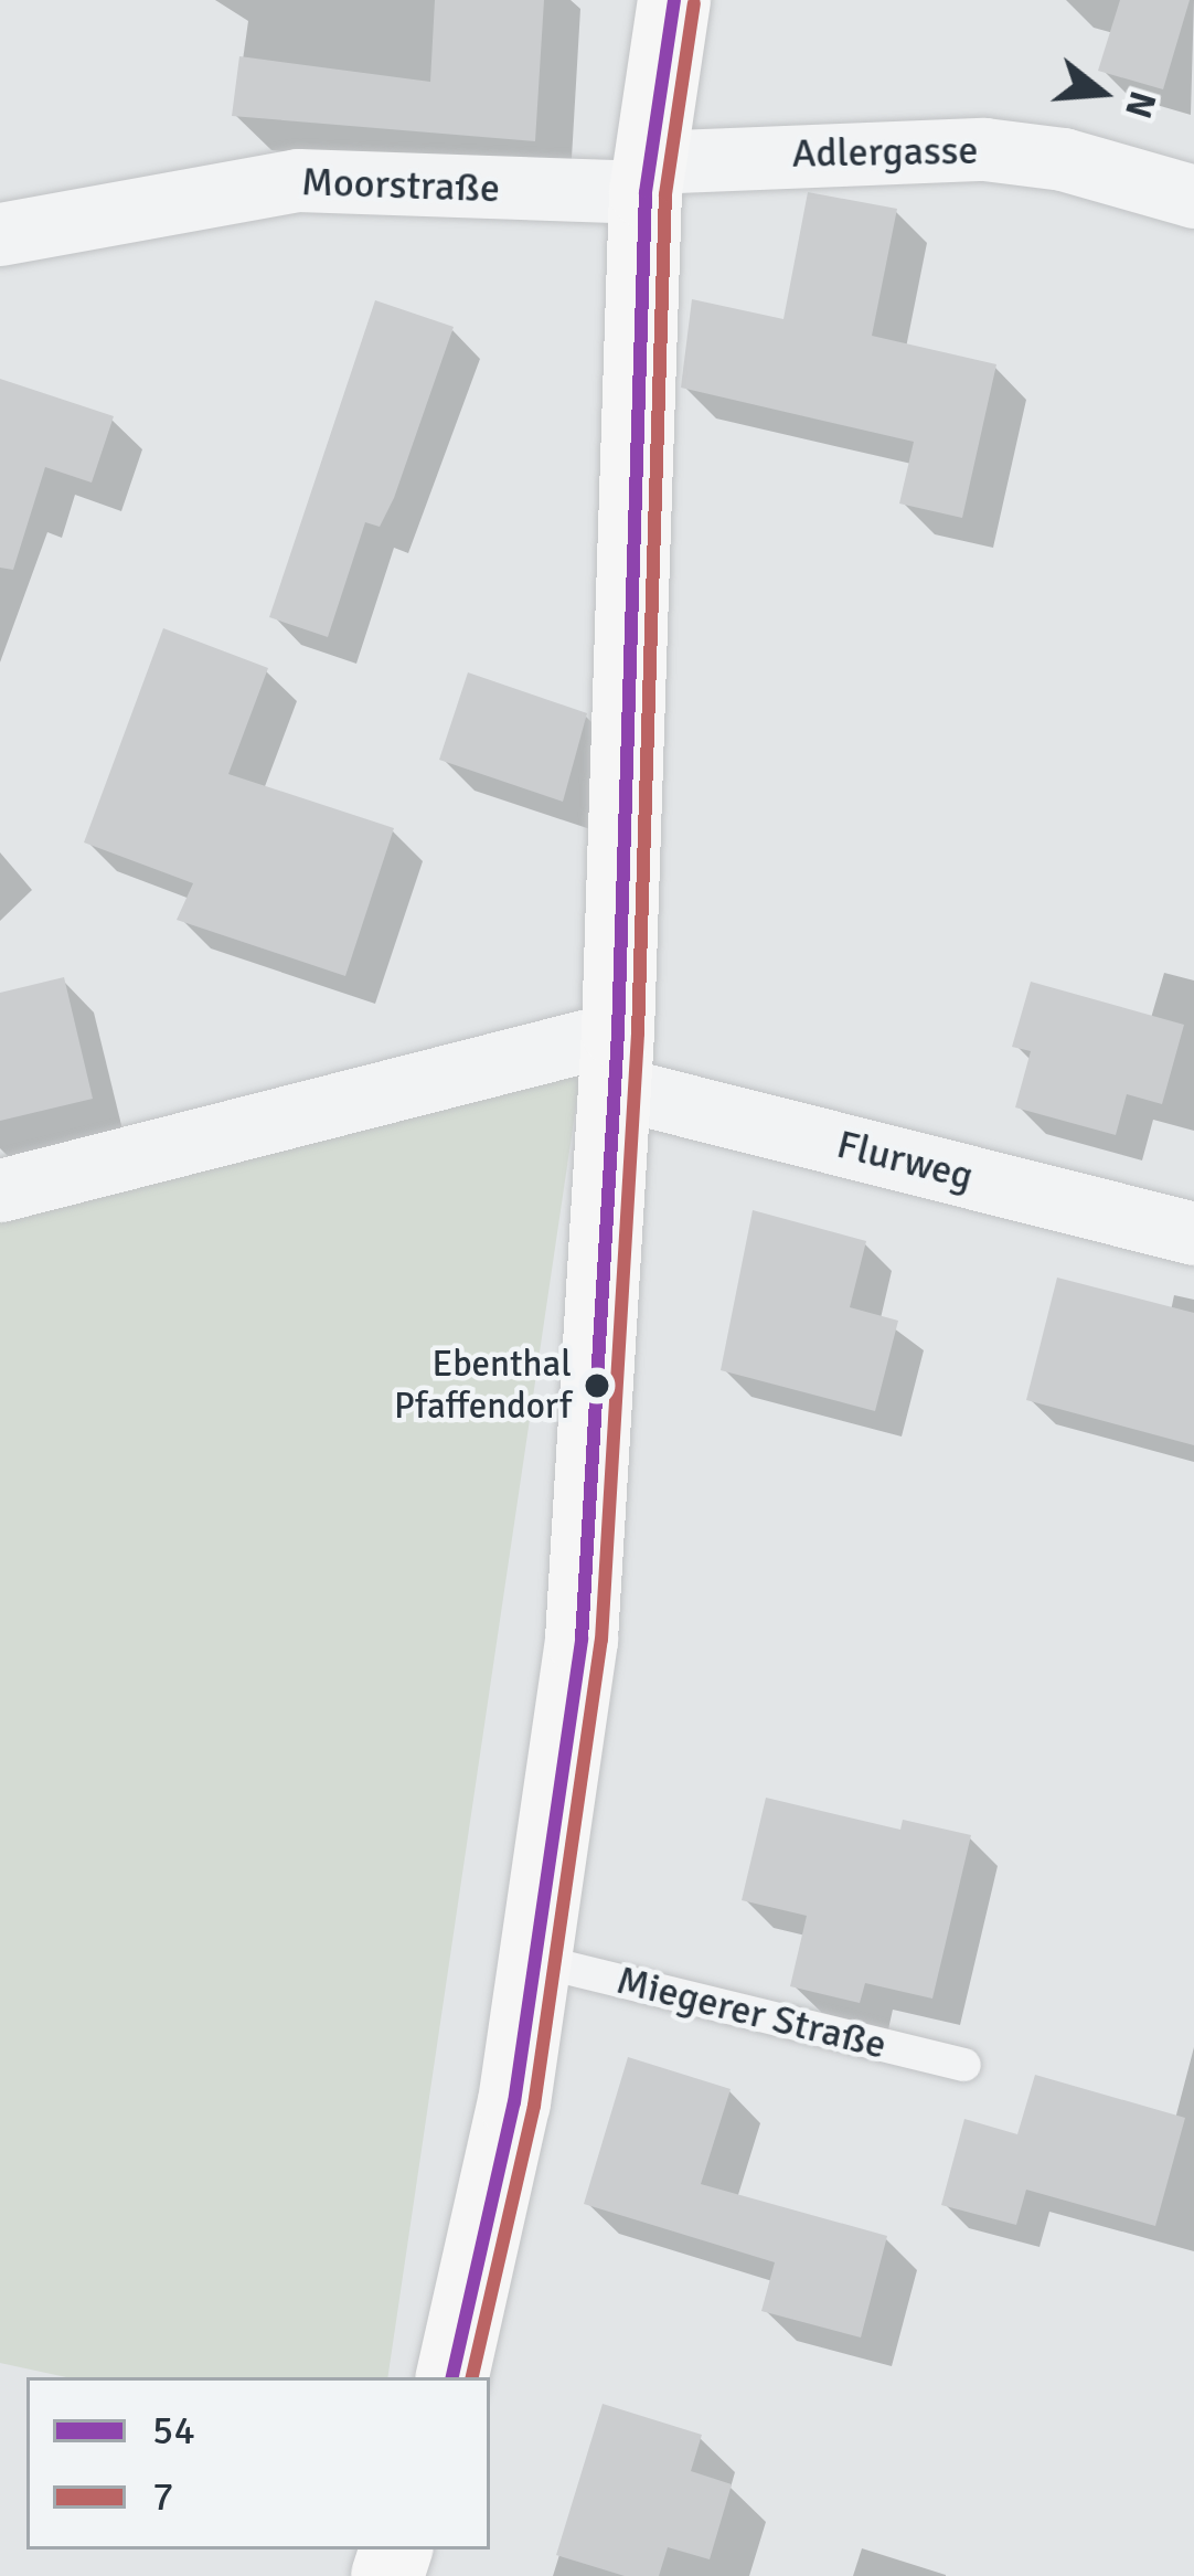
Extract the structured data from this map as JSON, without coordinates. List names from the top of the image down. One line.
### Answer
{"streets":{"street":["Adlergasse","Moorstraße","Flurweg"],"lane":["Miegerer Straße"]},"crossings":[["Adlergasse","Moorstraße"]],"places":["Ebenthal Pfaffendorf"],"lines":["transit line 54","transit line 7"],"legend":["54","7"],"north":"right"}
